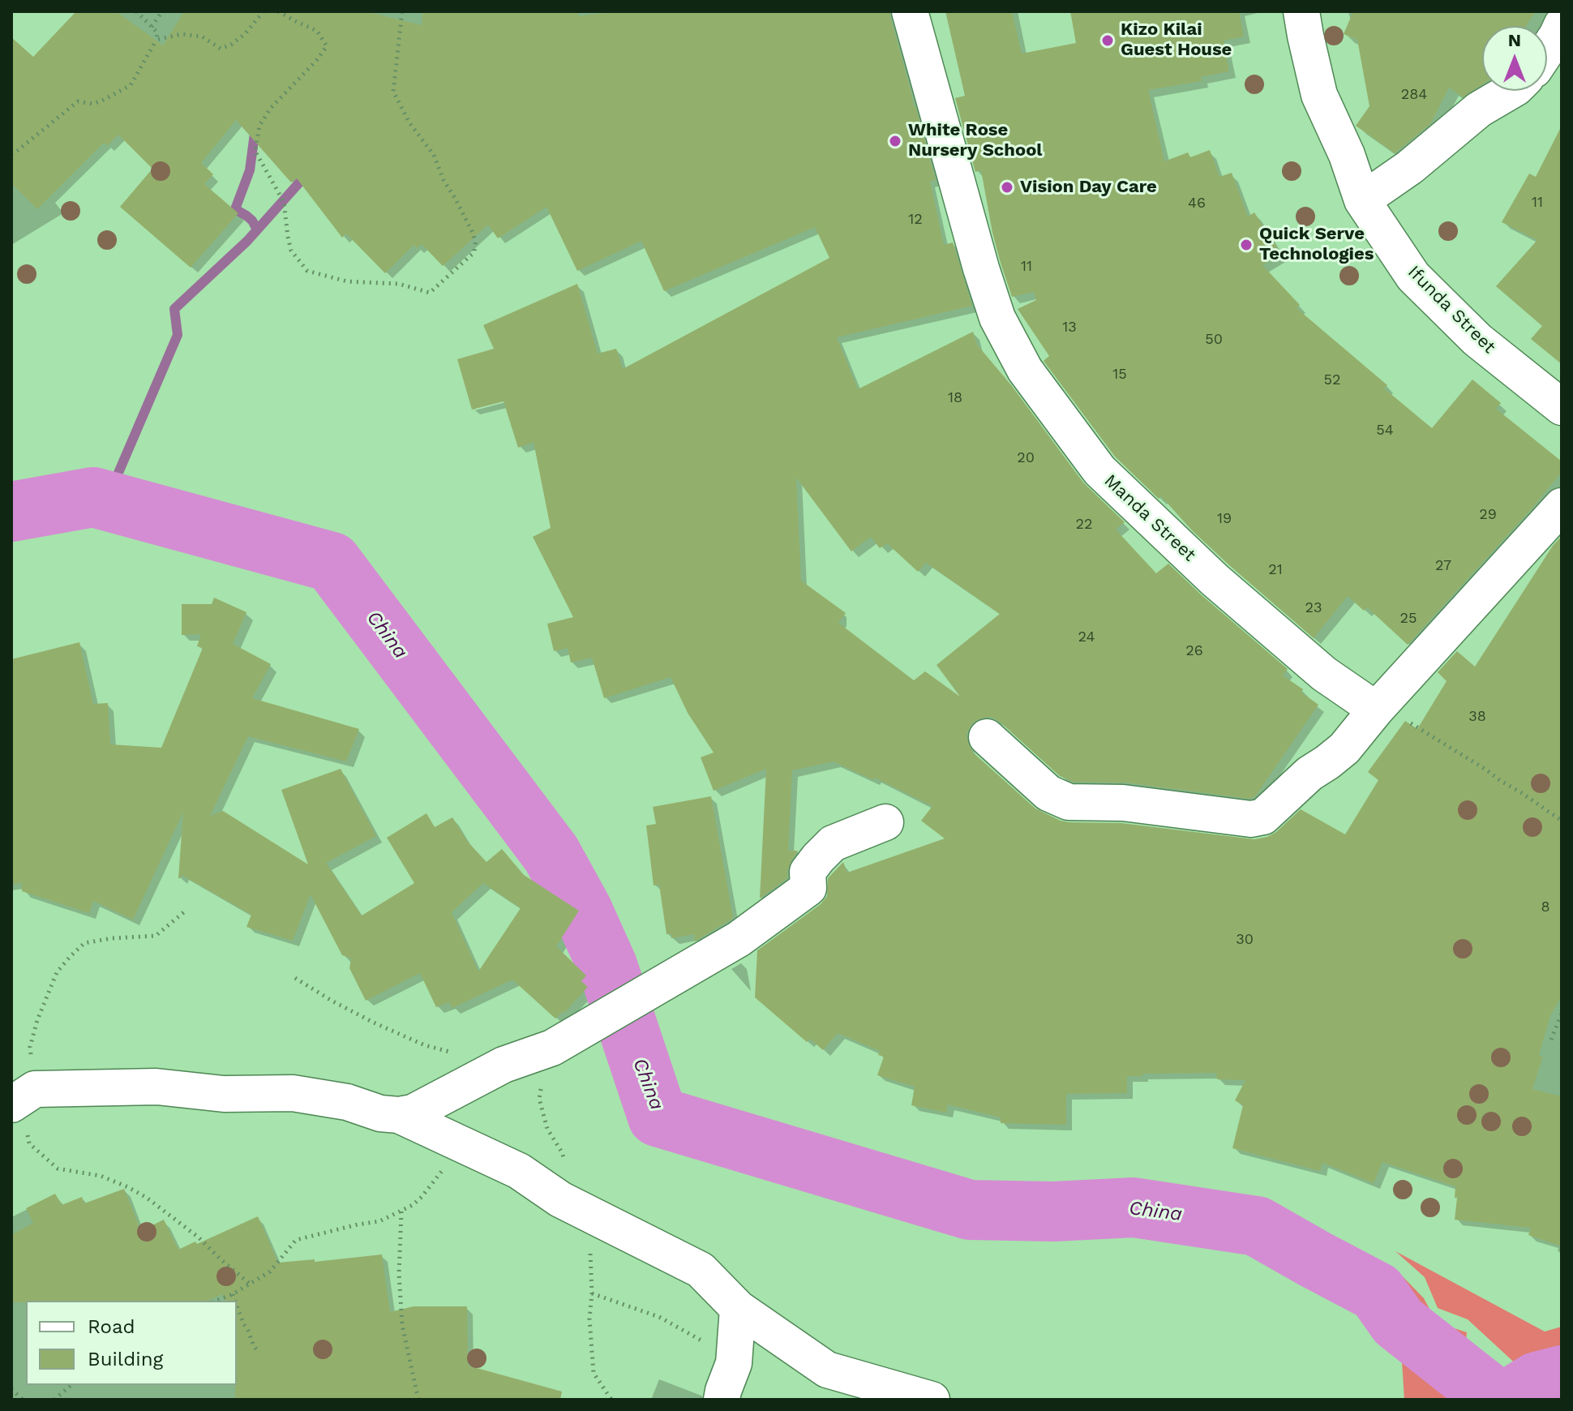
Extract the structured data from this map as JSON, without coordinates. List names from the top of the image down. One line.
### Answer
{"streets":{"street":["Ifunda Street","Manda Street"]},"water":["China"],"places":["Kizo Kilai Guest House","White Rose Nursery School","Vision Day Care","Quick Serve Technologies"],"house_numbers":["284","11","46","12","11","13","50","15","52","18","54","20","29","19","22","27","21","23","25","24","26","38","8","30"],"legend":["Road","Building"],"north":"top"}
